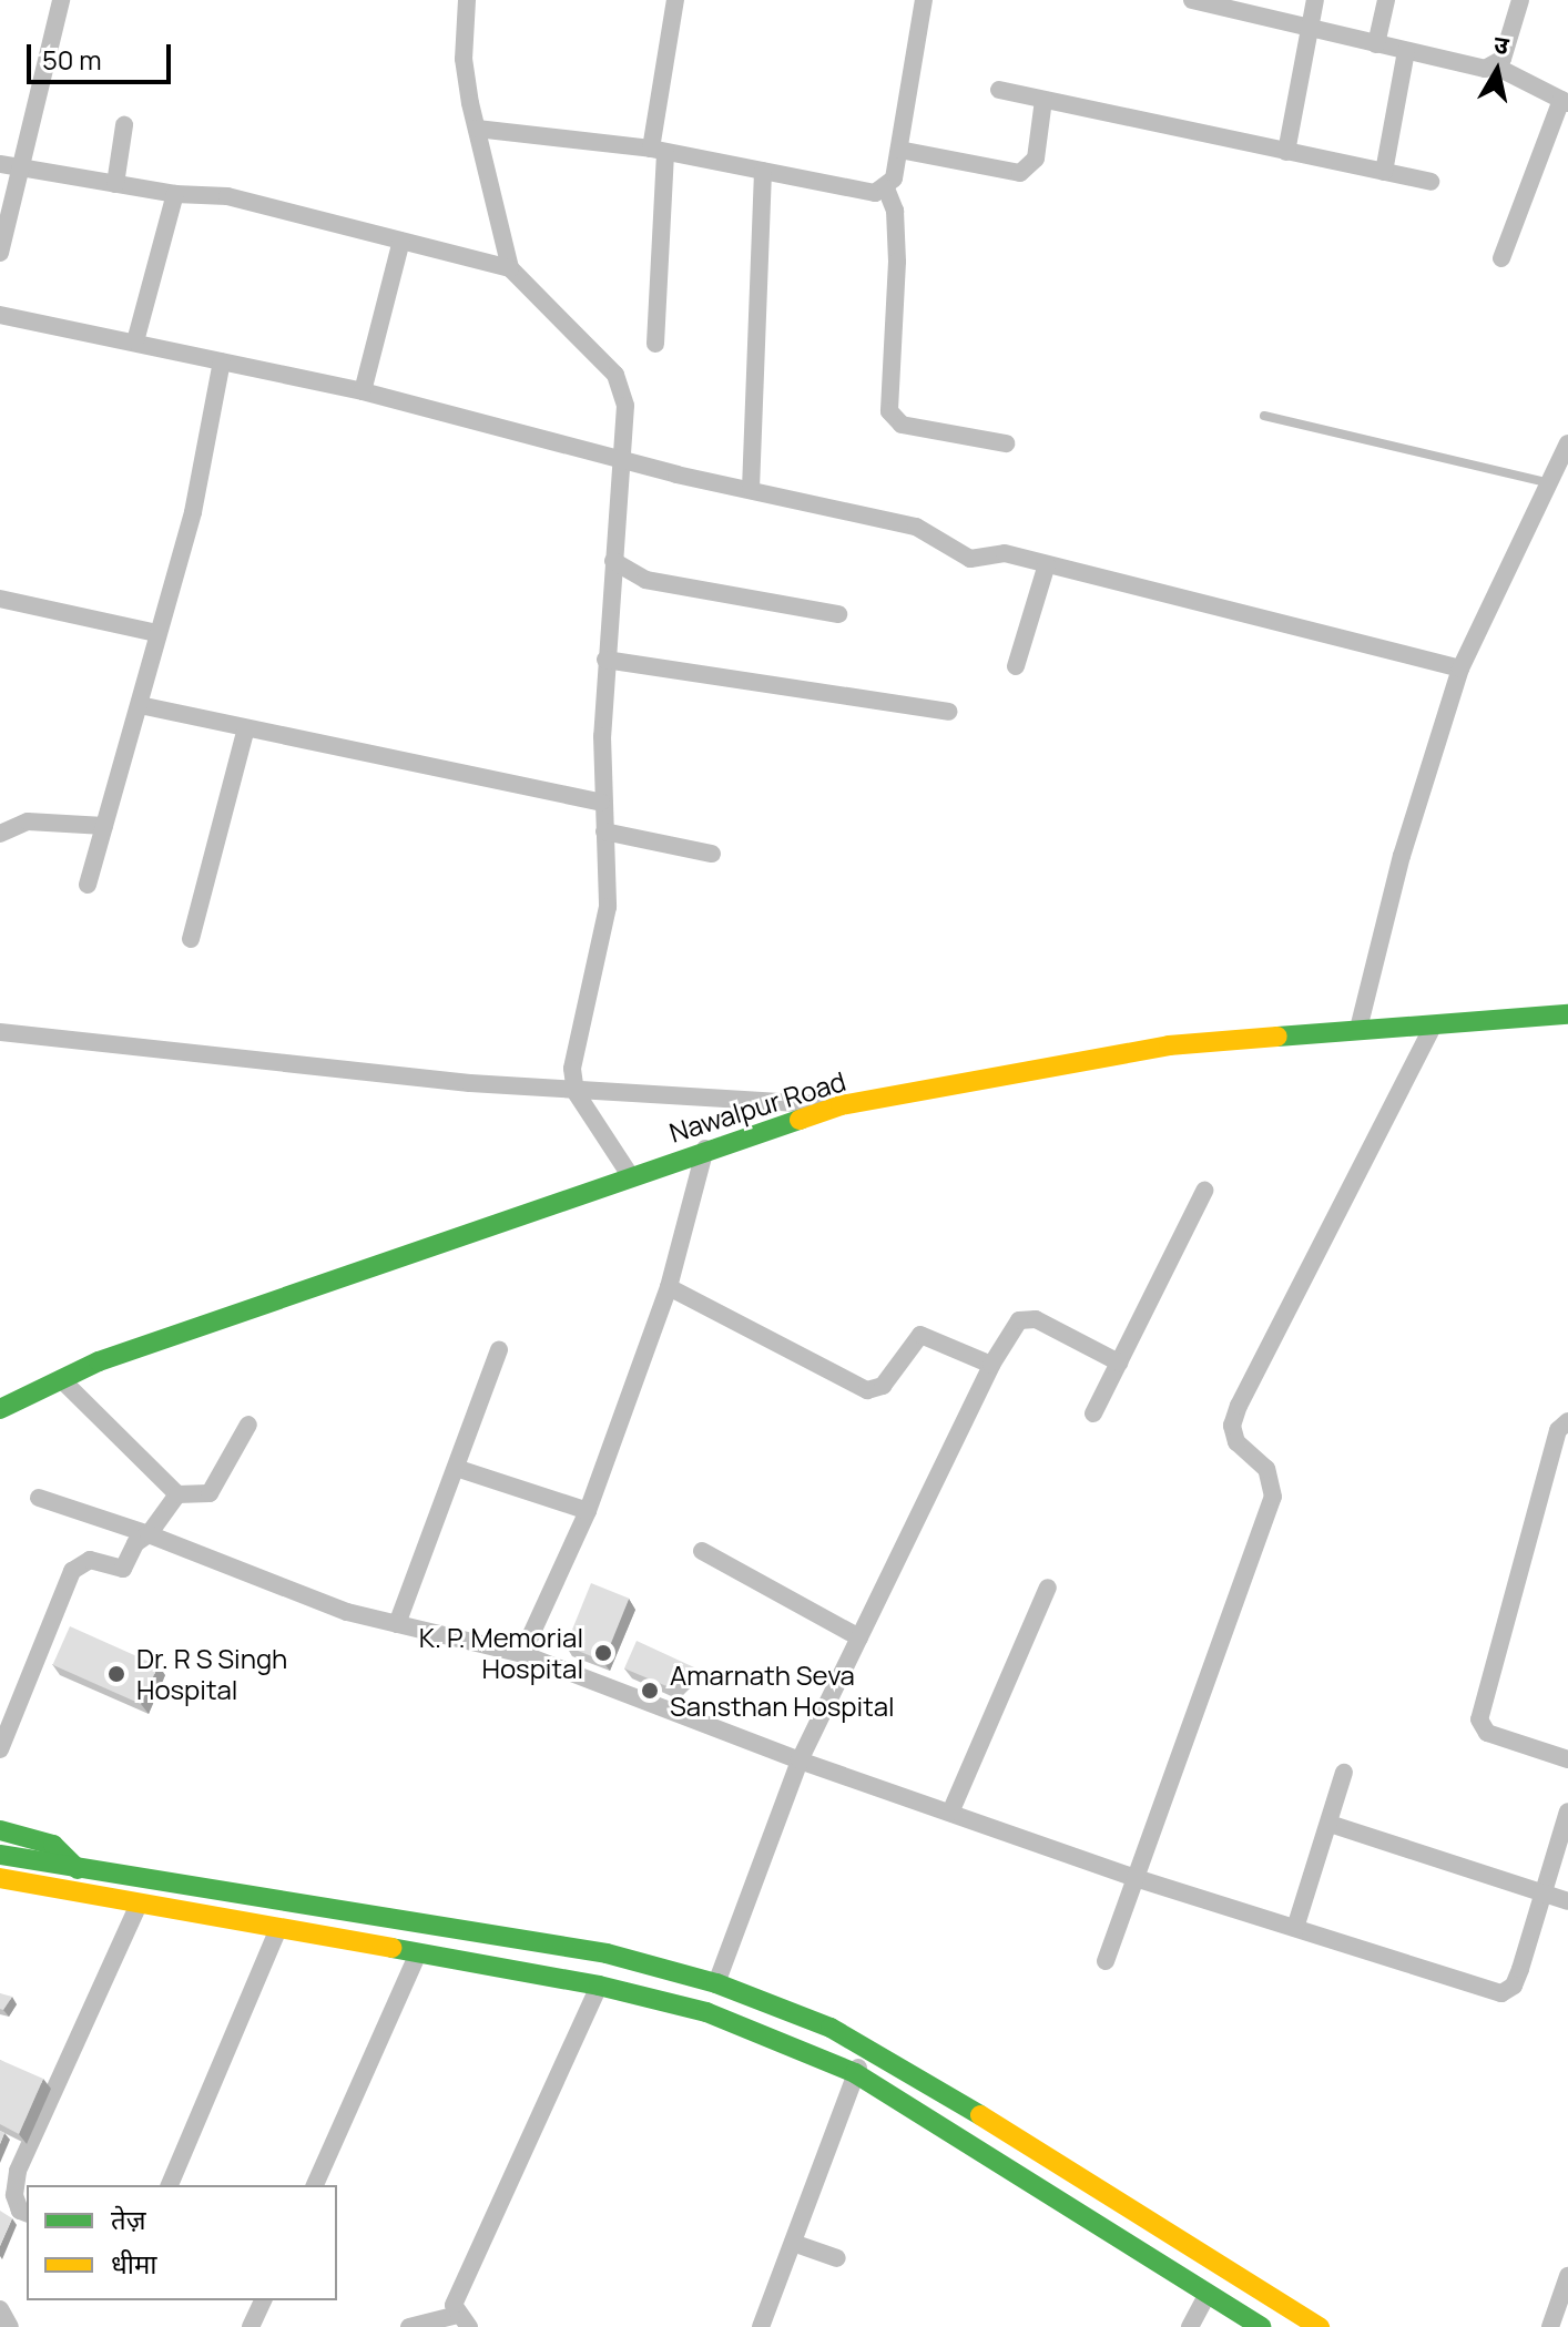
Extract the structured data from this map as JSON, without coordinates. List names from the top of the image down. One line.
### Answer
{"streets":{"main road":["Nawalpur Road"]},"places":["K. P. Memorial Hospital","Dr. R S Singh Hospital","Amarnath Seva Sansthan Hospital"],"legend":["तेज़","धीमा"],"scale_bar":"50 m","north":"top"}
